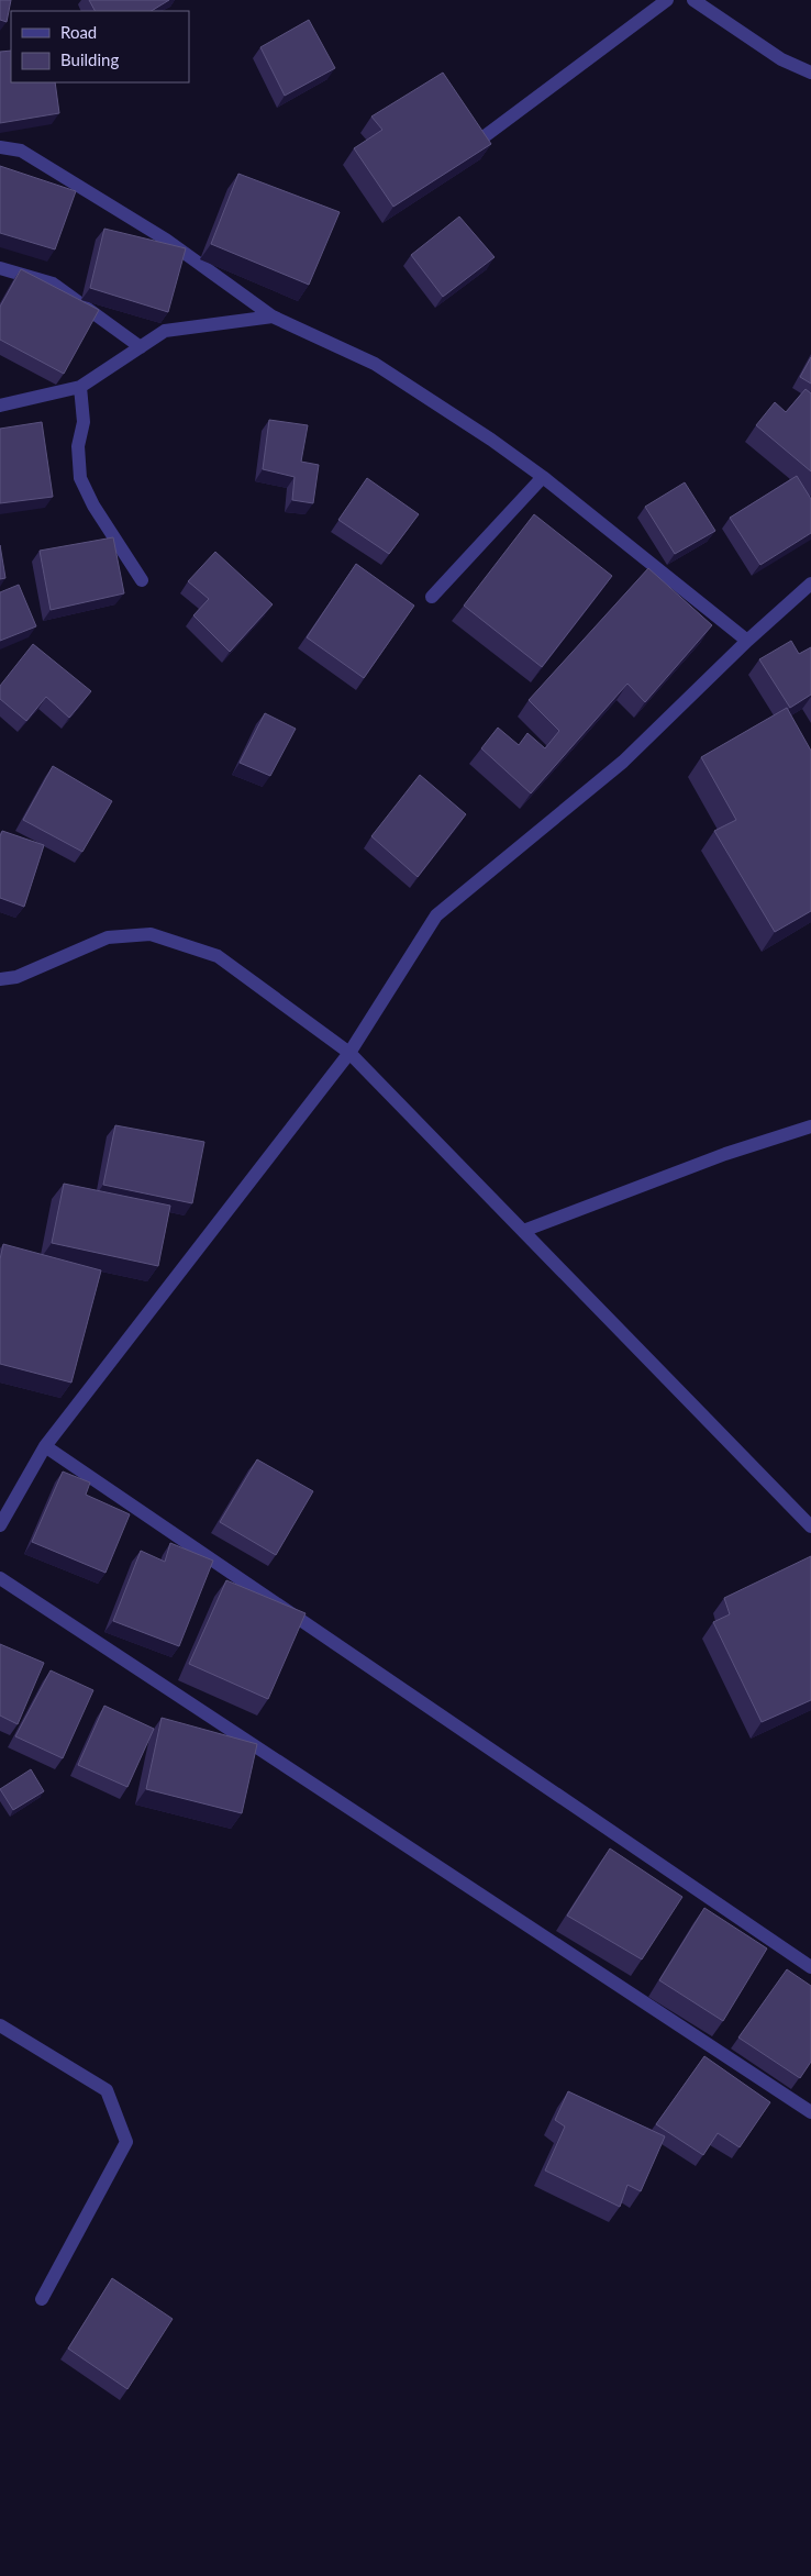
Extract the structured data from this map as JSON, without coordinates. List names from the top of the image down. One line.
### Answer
{"legend":["Road","Building"]}
